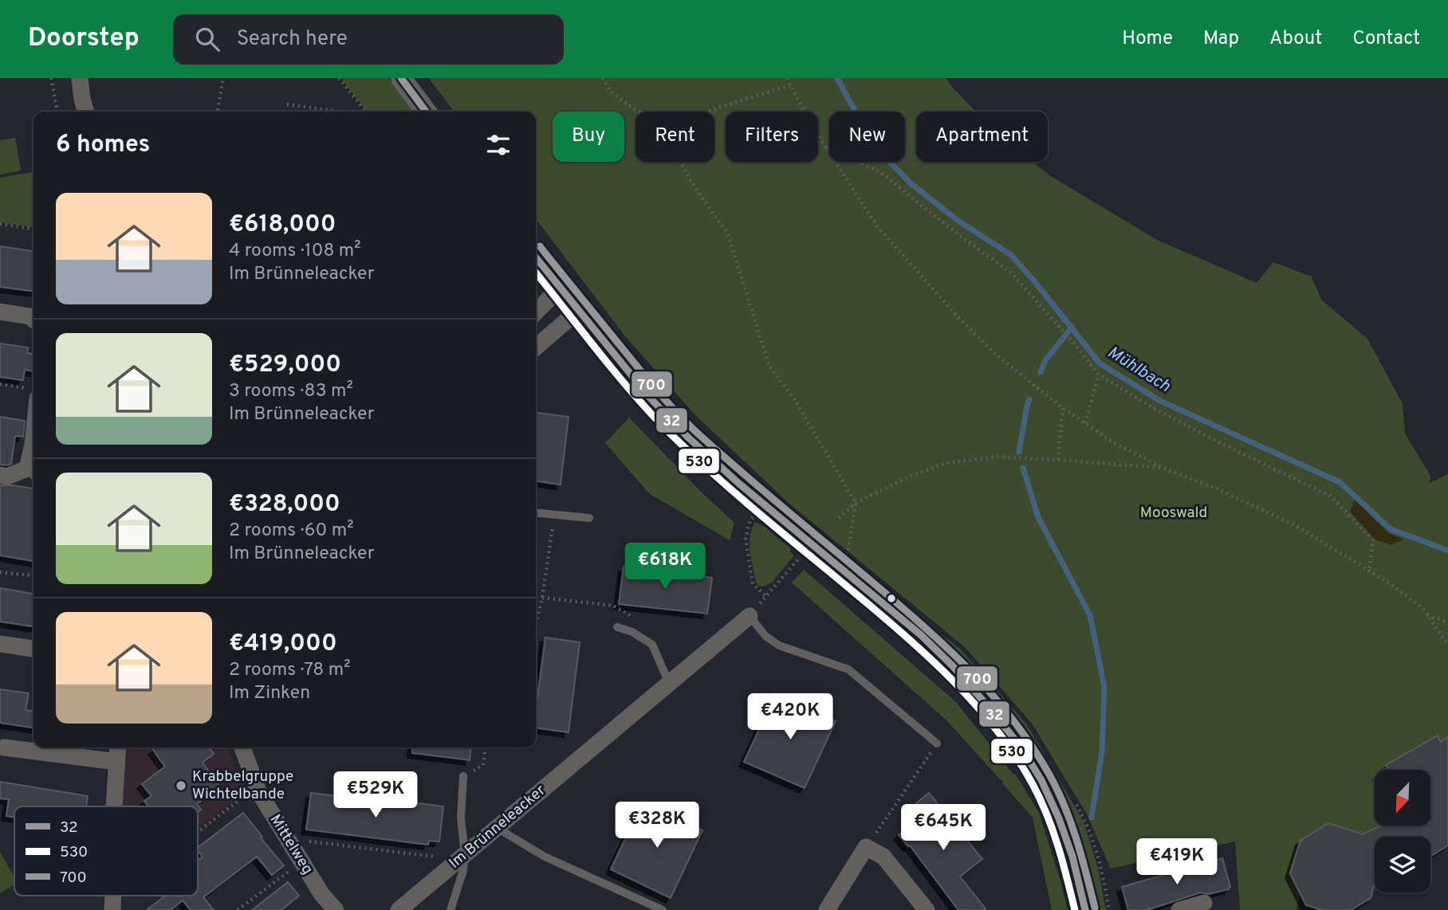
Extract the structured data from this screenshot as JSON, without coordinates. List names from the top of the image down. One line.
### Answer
{"streets":{"street":["Im Brünneleacker","Mittelweg"]},"water":["Mühlbach"],"parks":["Mooswald"],"places":["Krabbelgruppe Wichtelbande"],"lines":["transit line 32","transit line 700","transit line 530"],"legend":["32","530","700"],"north":"bottom left","page":{"header":"Doorstep","search":"Search here","nav":["Home","Map","About","Contact"],"chip":["Buy","Rent","Filters","New","Apartment"],"heading":"6 homes","list":[{"name":"€618,000","note":"4 rooms · 108 m² · Im Brünneleacker"},{"name":"€529,000","note":"3 rooms · 83 m² · Im Brünneleacker"},{"name":"€328,000","note":"2 rooms · 60 m² · Im Brünneleacker"},{"name":"€419,000","note":"2 rooms · 78 m² · Im Zinken"}],"price":["€618K","€420K","€529K","€328K","€645K","€419K"]}}
